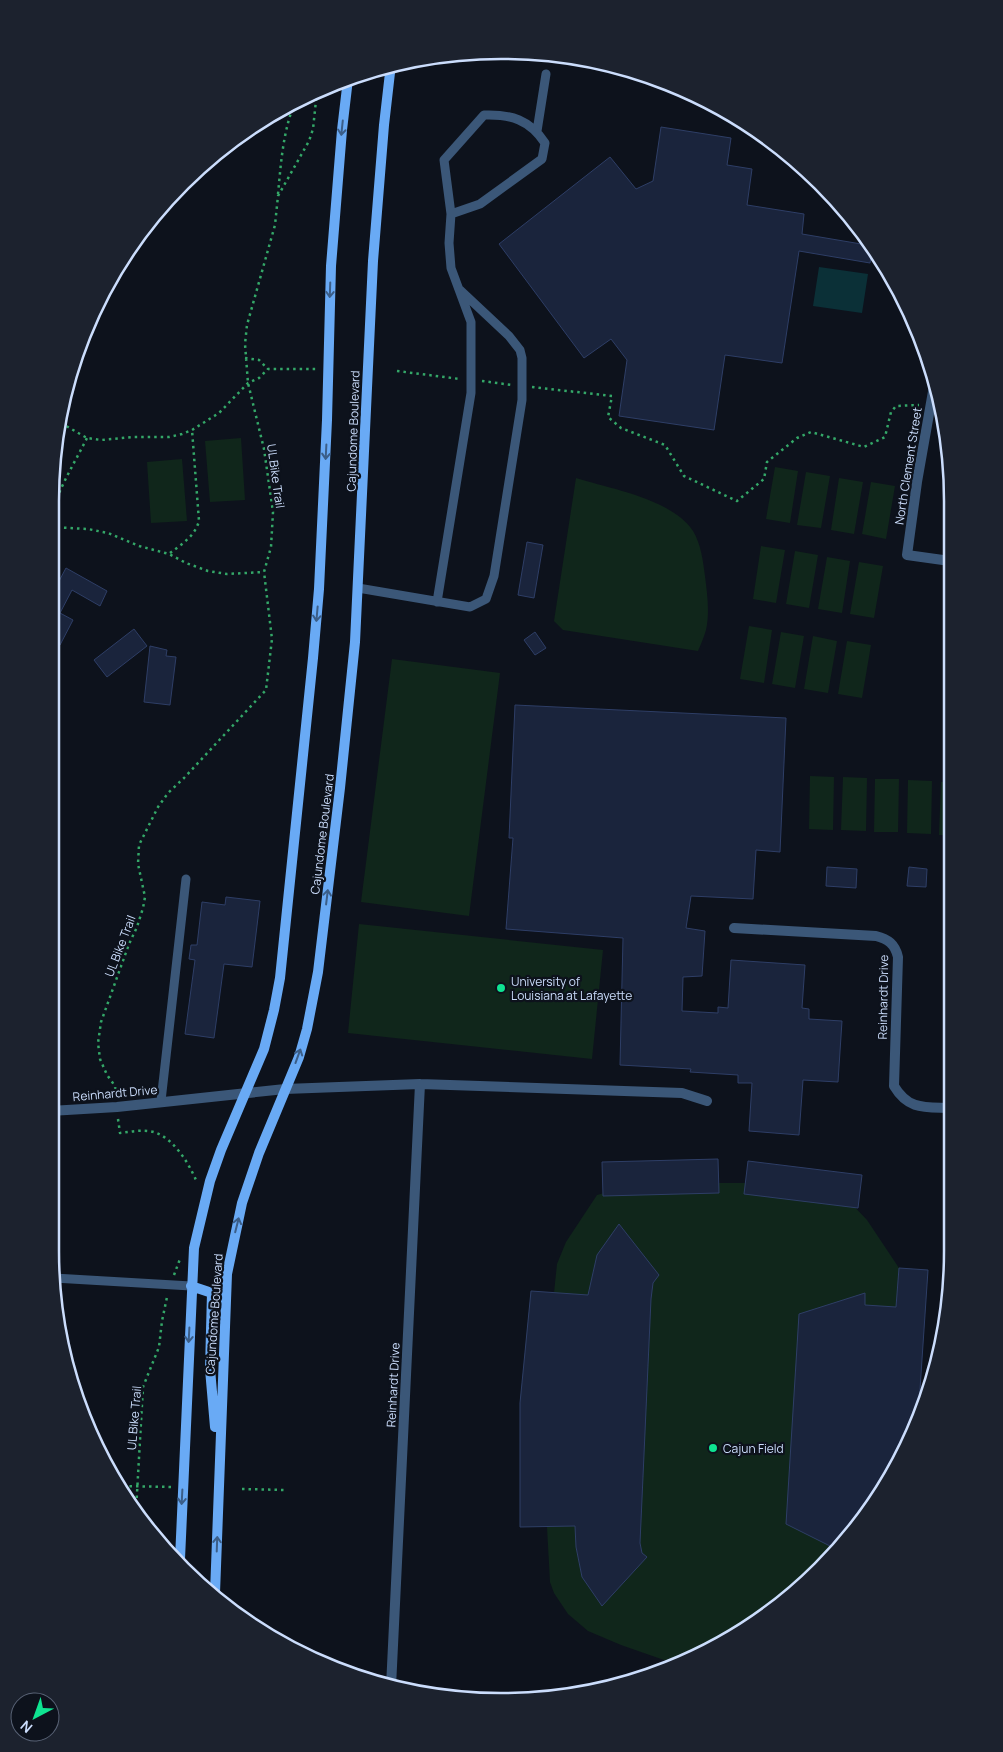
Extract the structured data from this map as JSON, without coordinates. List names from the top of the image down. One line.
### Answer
{"streets":{"street":["Cajundome Boulevard","North Clement Street","Reinhardt Drive"],"path":["UL Bike Trail"]},"crossings":[["Cajundome Boulevard","Reinhardt Drive"],["UL Bike Trail","Reinhardt Drive"]],"places":["University of Louisiana at Lafayette","Cajun Field"],"north":"bottom left"}
